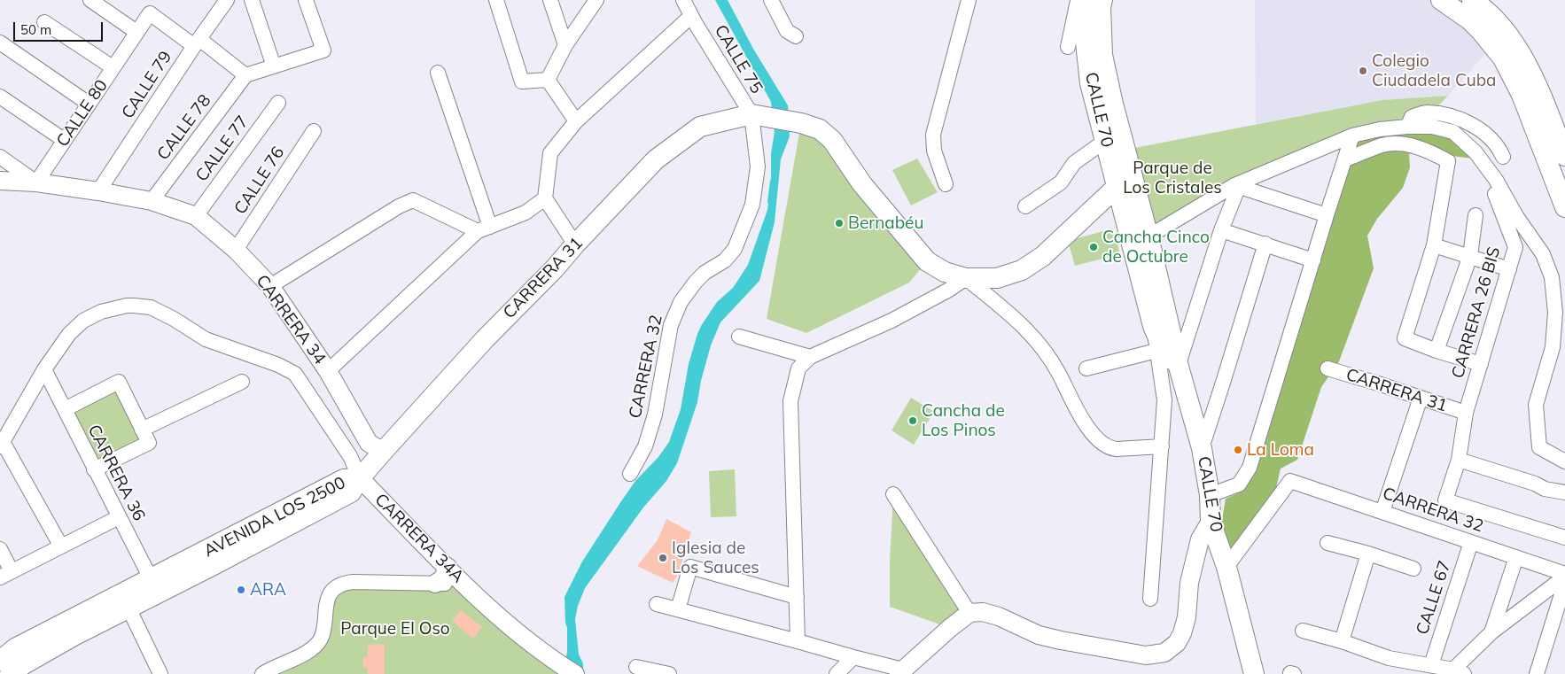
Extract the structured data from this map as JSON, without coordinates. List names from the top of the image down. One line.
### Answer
{"streets":{"main road":["CALLE 70","CARRERA 31","AVENIDA LOS 2500"],"street":["CALLE 75","CALLE 79","CALLE 80","CALLE 78","CALLE 77","CALLE 76","CARRERA 26 BIS","CARRERA 34","CARRERA 32","CARRERA 36","CARRERA 34A","CALLE 67"]},"crossings":[["CALLE 75","CARRERA 31"],["CALLE 75","CARRERA 32"],["CALLE 79","CALLE 80"],["CALLE 79","CARRERA 34"],["CALLE 70","CARRERA 31"],["CALLE 70","CARRERA 32"],["CALLE 80","CARRERA 34"],["CALLE 78","CARRERA 34"],["CALLE 77","CARRERA 34"],["CALLE 76","CARRERA 34"],["CARRERA 31","CARRERA 26 BIS"],["CARRERA 31","CARRERA 34"],["CARRERA 31","CARRERA 32"],["CARRERA 31","AVENIDA LOS 2500"],["CARRERA 31","CARRERA 34A"],["CARRERA 32","CALLE 67"],["CARRERA 36","AVENIDA LOS 2500"],["CARRERA 36","CARRERA 34A"],["AVENIDA LOS 2500","CARRERA 34A"]],"parks":["Parque de Los Cristales","Parque El Oso"],"places":["Colegio Ciudadela Cuba","Bernabéu","Cancha Cinco de Octubre","Cancha de Los Pinos","La Loma","Iglesia de Los Sauces","ARA"],"scale_bar":"50 m"}
